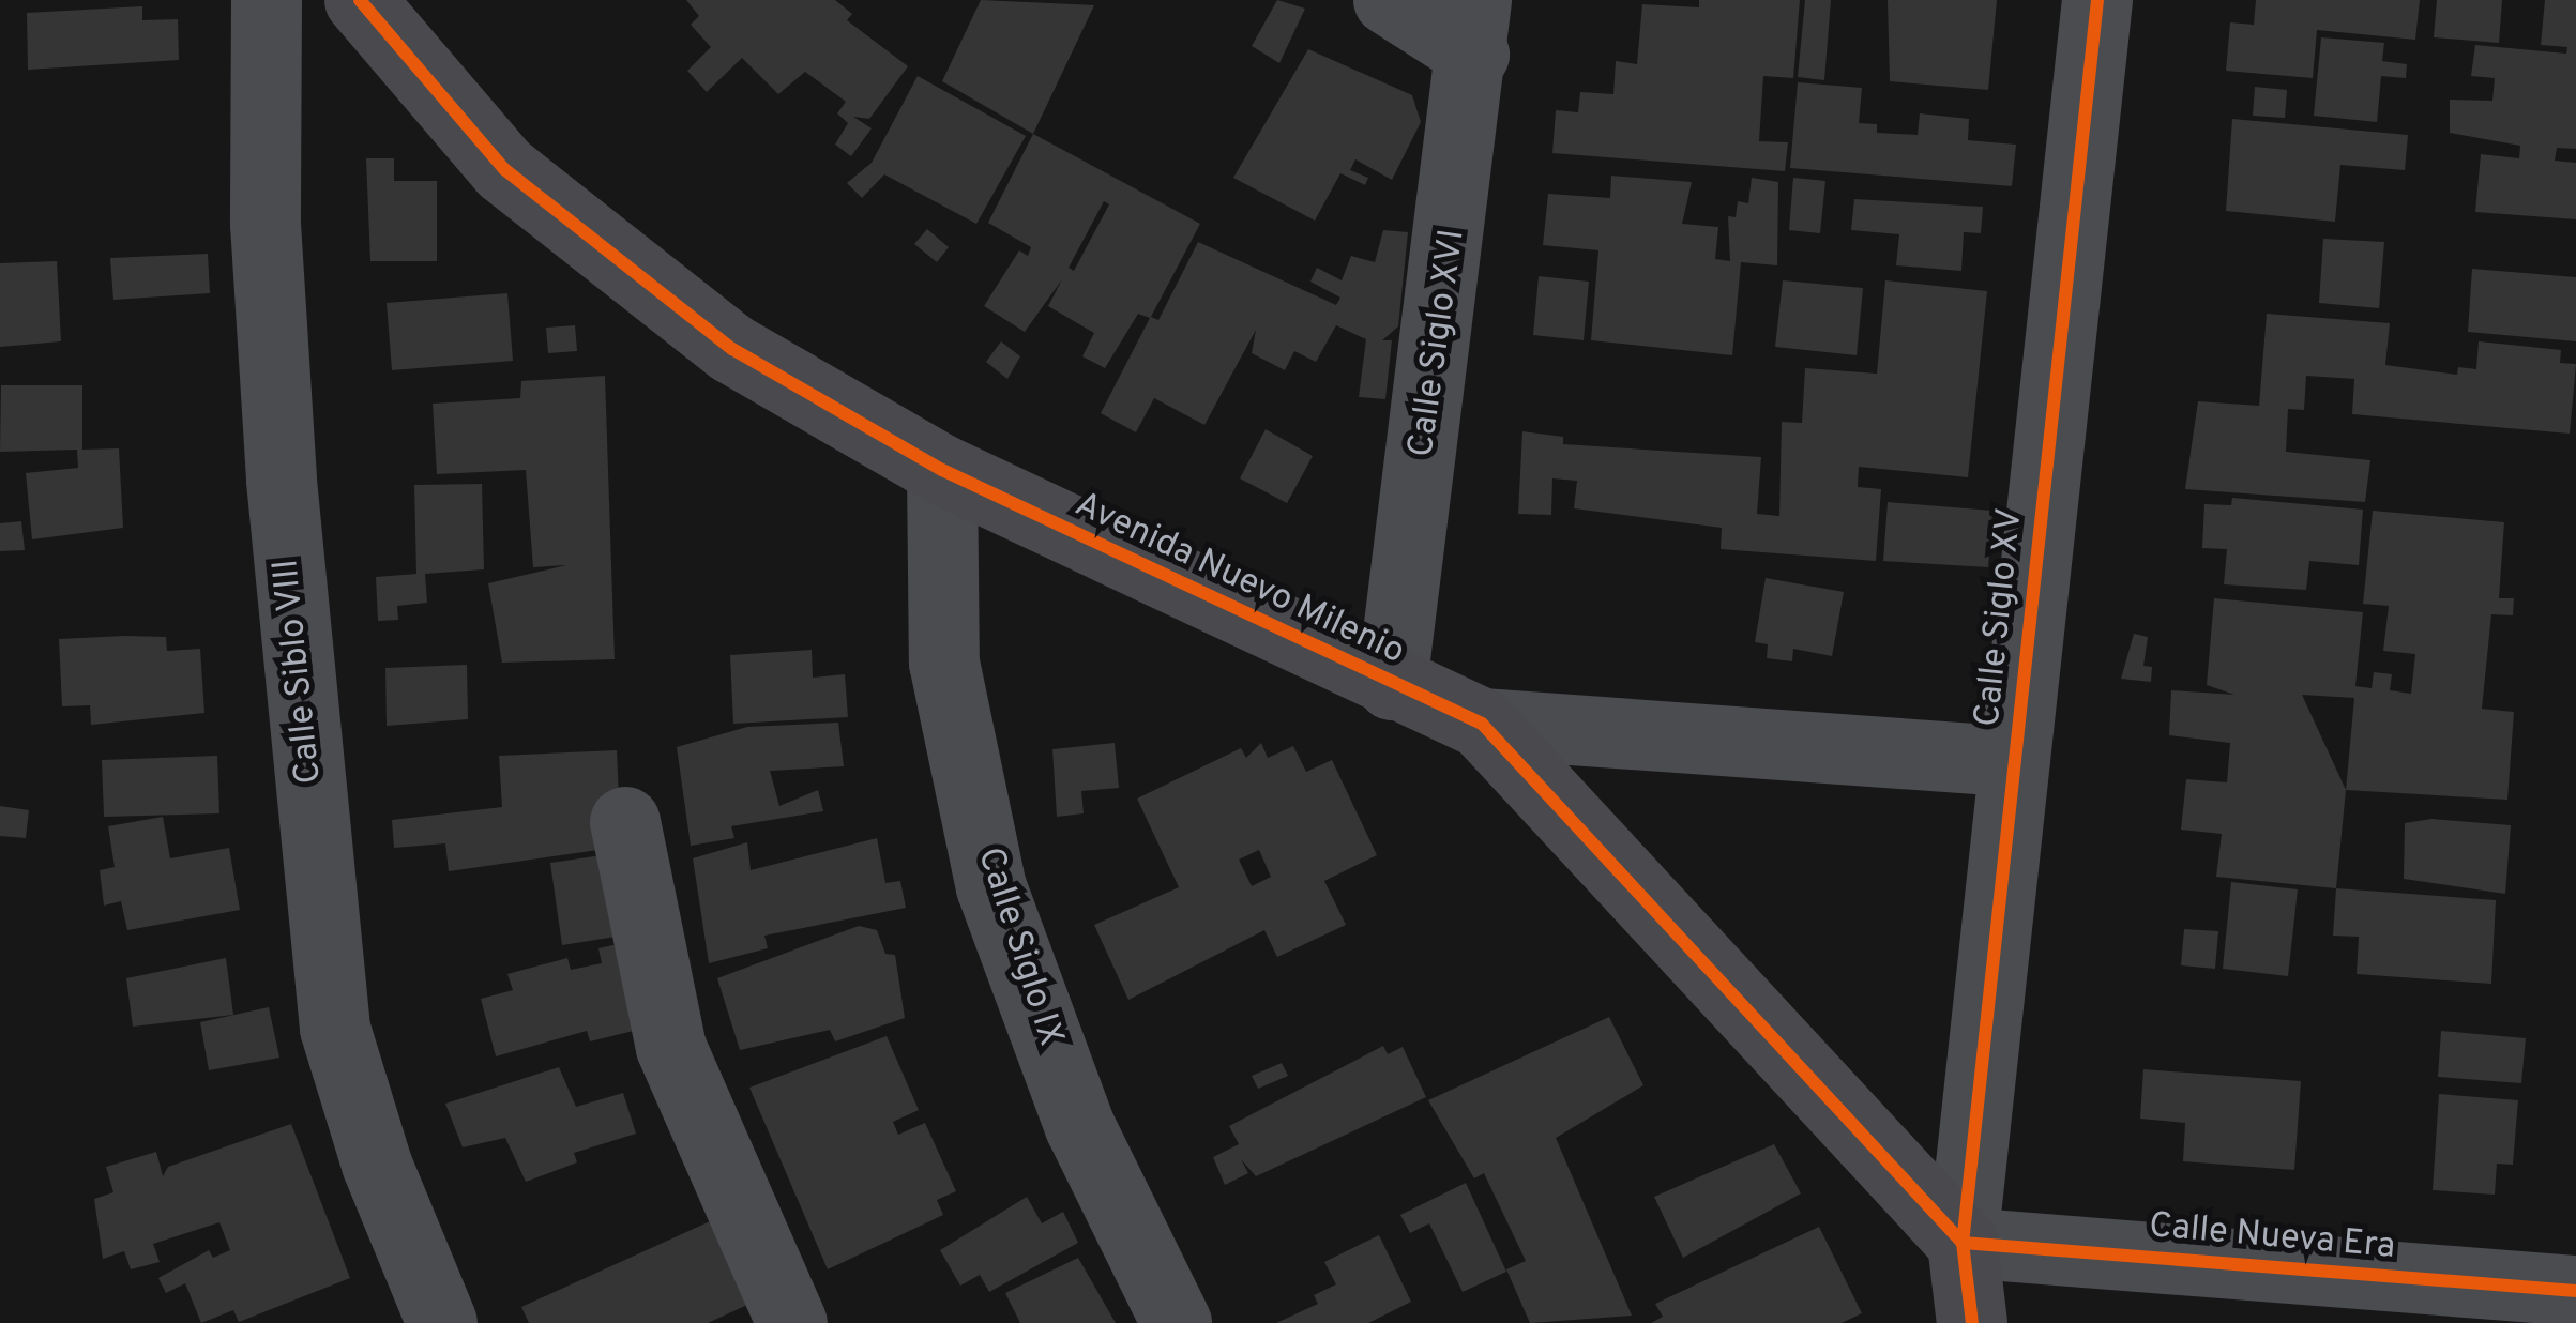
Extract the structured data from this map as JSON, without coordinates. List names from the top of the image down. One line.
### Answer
{"streets":{"street":["Calle Siglo XVI","Avenida Nuevo Milenio","Calle Siglo XV","Calle Siblo VIII","Calle Siglo IX","Calle Nueva Era"]},"crossings":[["Calle Siglo XVI","Avenida Nuevo Milenio"],["Avenida Nuevo Milenio","Calle Siglo XV"],["Avenida Nuevo Milenio","Calle Siglo IX"],["Avenida Nuevo Milenio","Calle Nueva Era"],["Calle Siglo XV","Calle Nueva Era"]]}
